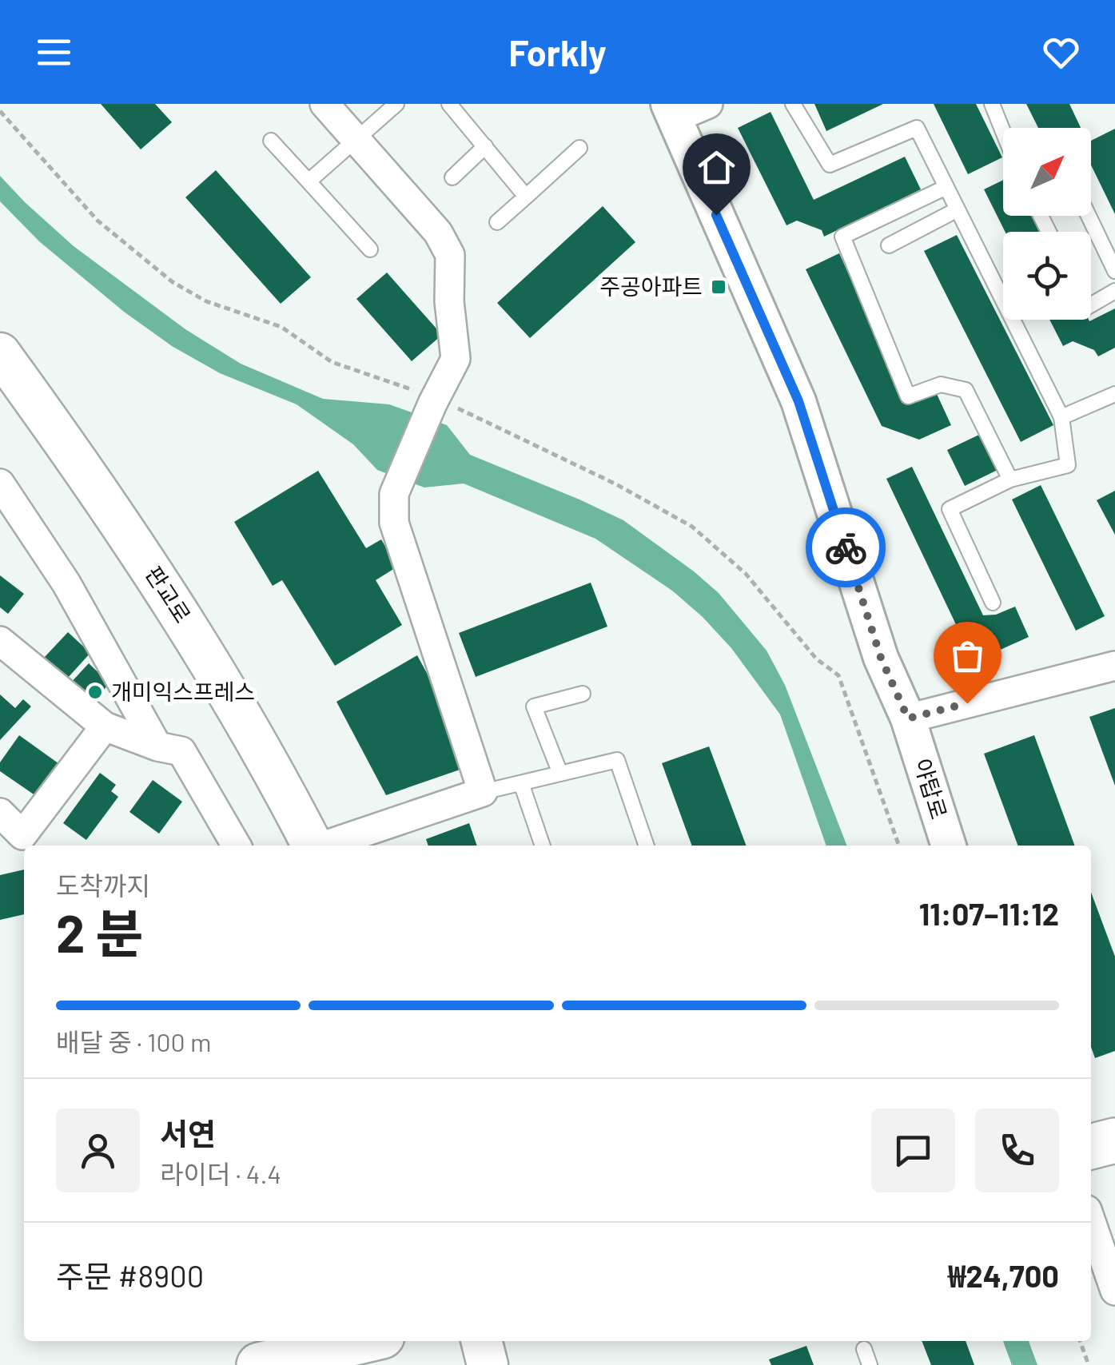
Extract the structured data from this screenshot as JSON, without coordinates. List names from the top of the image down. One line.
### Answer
{"streets":{"main road":["판교로"],"street":["야탑로"]},"places":{"transit":["주공아파트"],"other":["개미익스프레스"]},"north":"top right","page":{"header":"Forkly","heading":["2 분","도착까지","11:07–11:12"],"panel":["서연","라이더 · 4.4","주문 #8900","₩24,700"],"bar":"배달 중 · 100 m"}}
